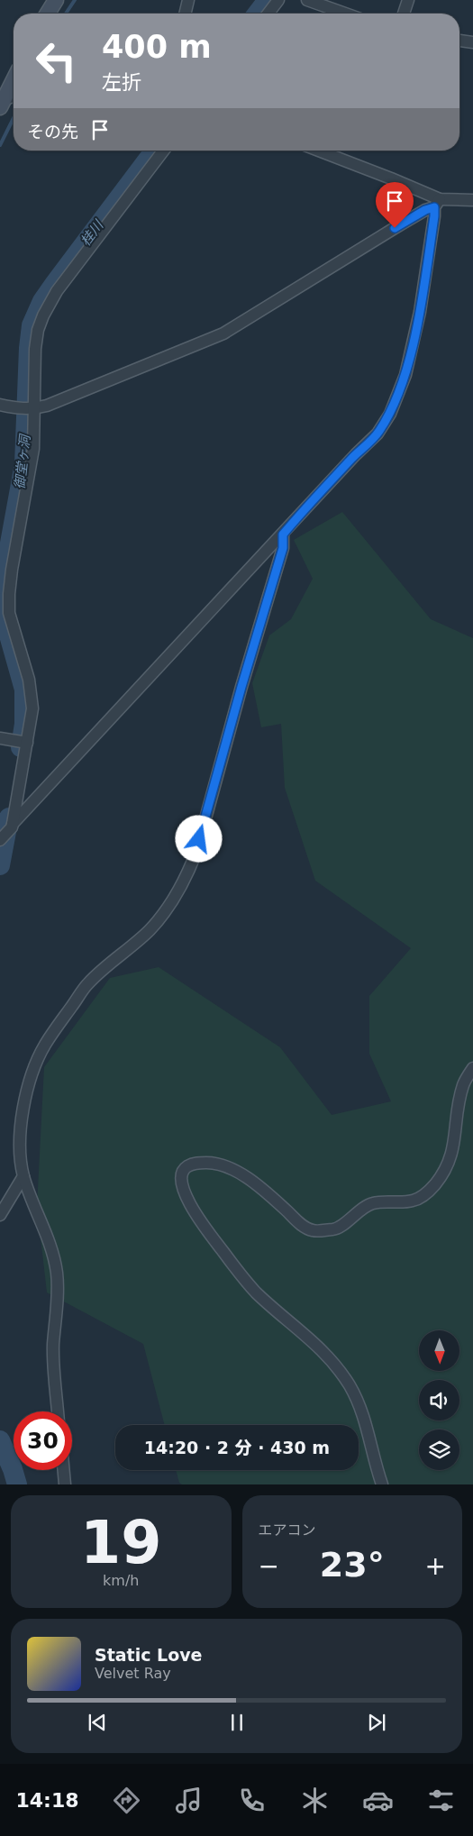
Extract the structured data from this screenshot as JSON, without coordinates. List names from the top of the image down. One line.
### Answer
{"water":["桂川","御堂ヶ洞"],"north":"bottom","page":{"turn":["400 m","左折"],"then":"その先","limit":"30","trip":"14:20 · 2 分 · 430 m","tile":[["19","km/h"],"エアコン"],"heat":["−","23°","+"],"song":["Static Love","Velvet Ray"],"tabs":"14:18"}}
